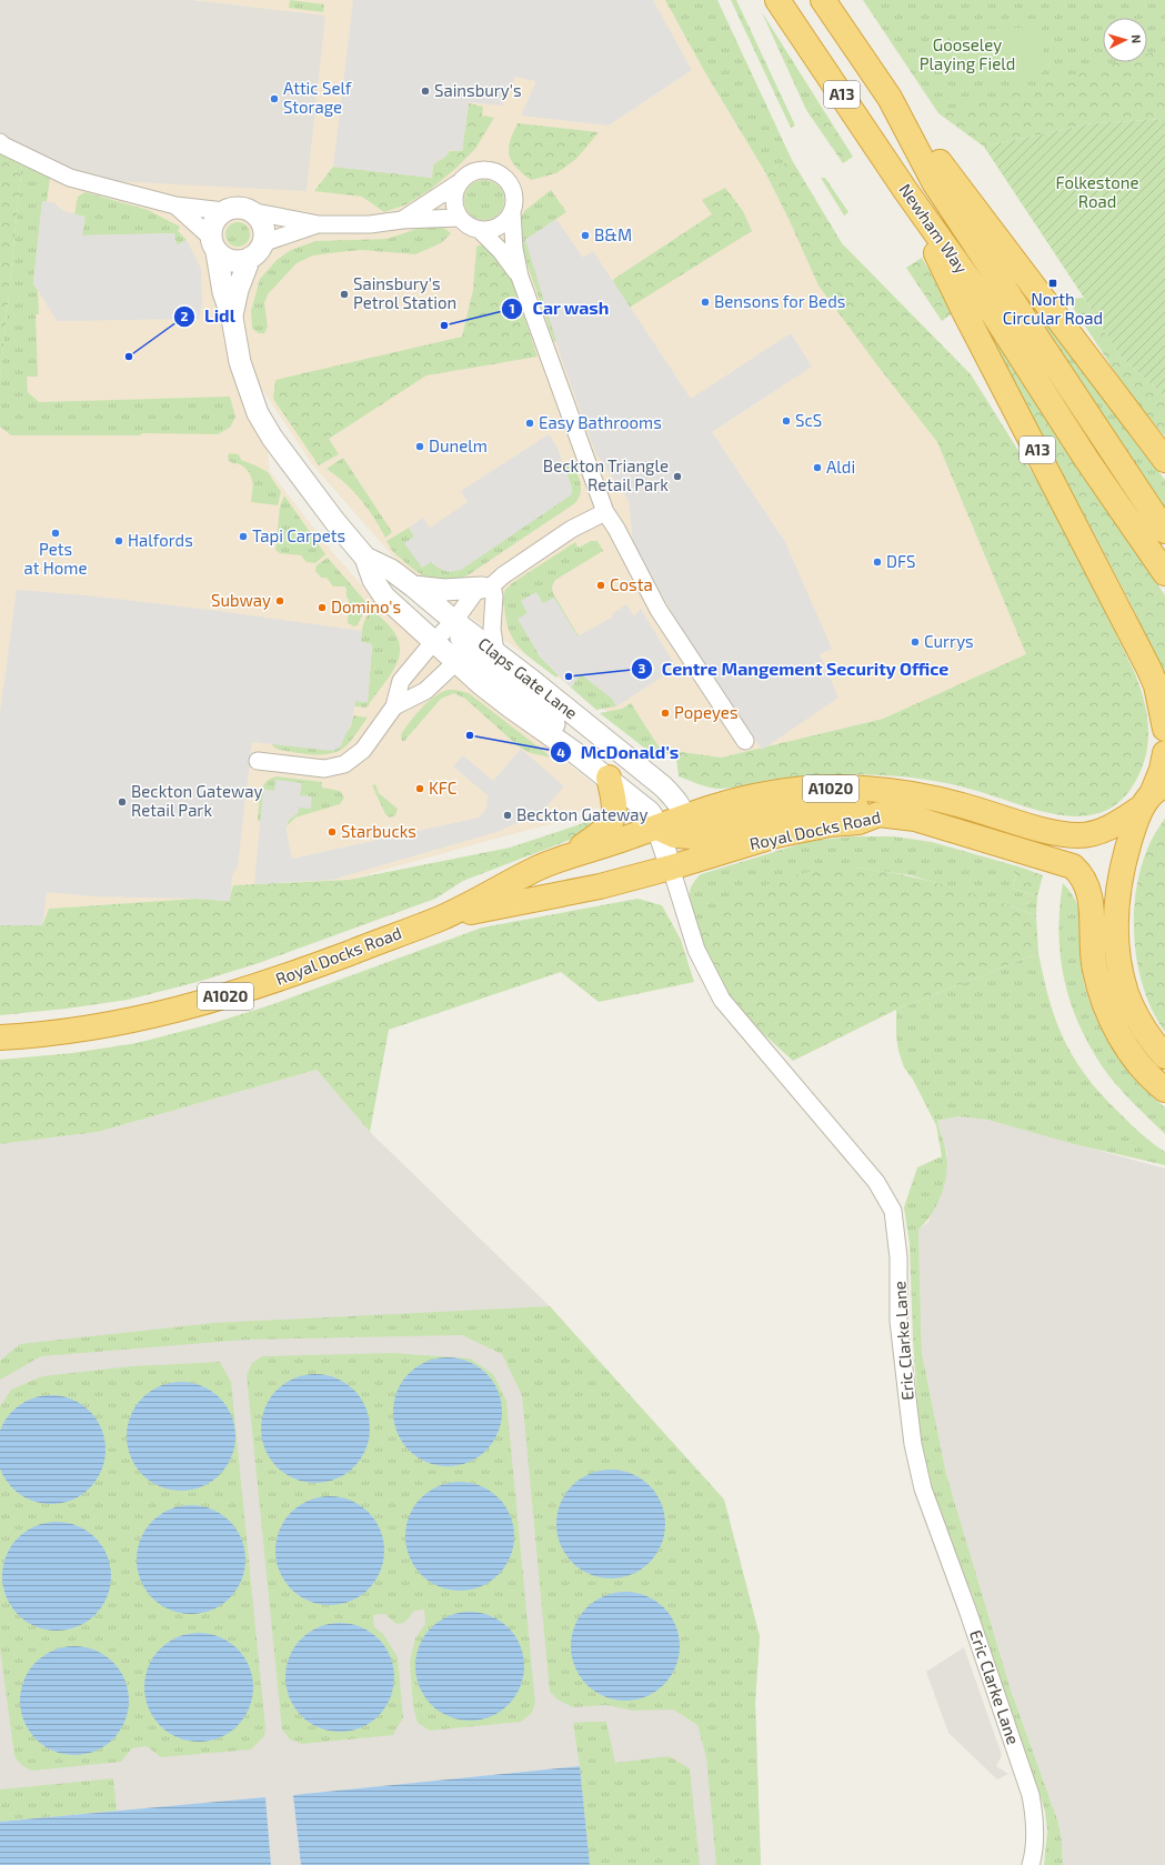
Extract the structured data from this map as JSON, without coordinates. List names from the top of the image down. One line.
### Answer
{"streets":{"highway":["A13","Newham Way","A1020","Royal Docks Road"],"street":["Claps Gate Lane","Eric Clarke Lane"]},"crossings":[["A13","Newham Way"],["Claps Gate Lane","A1020"],["Claps Gate Lane","Royal Docks Road"],["Claps Gate Lane","Eric Clarke Lane"],["A1020","Royal Docks Road"],["Royal Docks Road","Eric Clarke Lane"]],"parks":["Gooseley Playing Field","Folkestone Road"],"places":{"other":["Sainsbury's","Attic Self Storage","B&M","Sainsbury's Petrol Station","Bensons for Beds","Car wash","Lidl","ScS","Easy Bathrooms","Dunelm","Aldi","Beckton Triangle Retail Park","Pets at Home","Tapi Carpets","Halfords","DFS","Costa","Subway","Domino's","Currys","Centre Mangement Security Office","Popeyes","McDonald's","KFC","Beckton Gateway Retail Park","Beckton Gateway","Starbucks"],"transit":["North Circular Road"]},"north":"right"}
